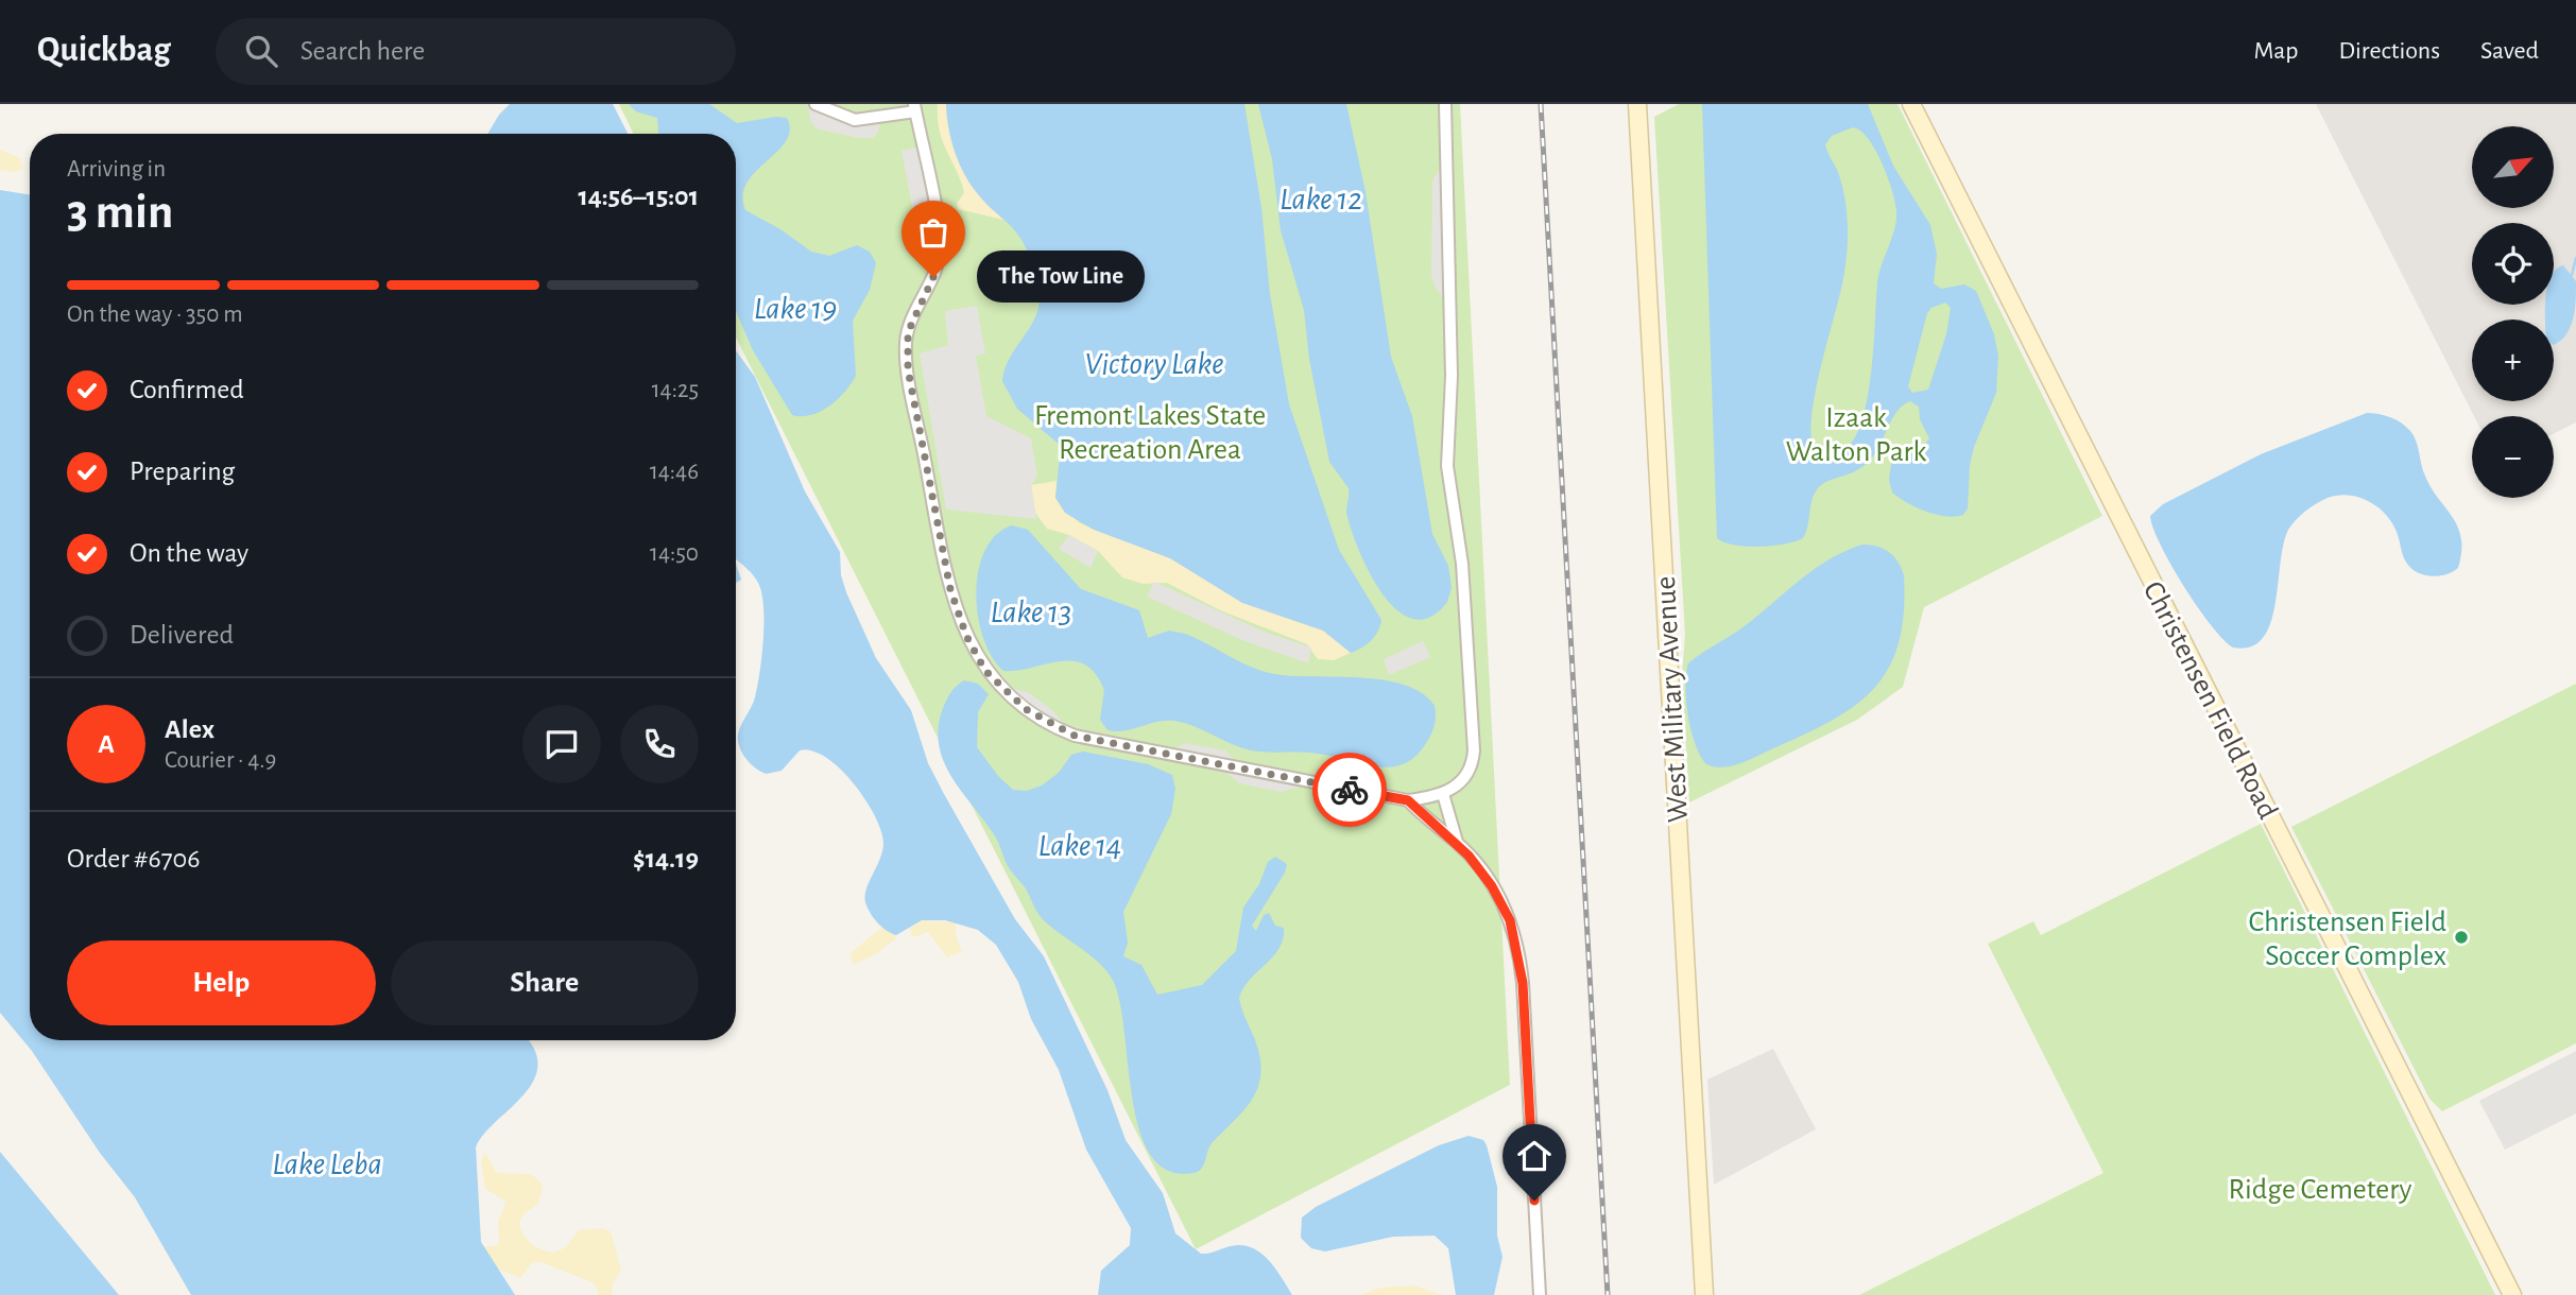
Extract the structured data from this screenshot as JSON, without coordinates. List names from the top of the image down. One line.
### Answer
{"streets":{"street":["West Military Avenue","Christensen Field Road"]},"water":["Lake 12","Lake 19","Victory Lake","Lake 13","Lake 14","Lake Leba"],"parks":["Fremont Lakes State Recreation Area","Izaak Walton Park","Ridge Cemetery"],"places":["The Tow Line","Christensen Field Soccer Complex"],"north":"top right","page":{"header":"Quickbag","search":"Search here","nav":["Map","Directions","Saved"],"map_buttons":["+","−"],"heading":["3 min","Arriving in","14:56–15:01"],"panel":["Alex","Courier · 4.9","Order #6706","$14.19"],"bubble":"The Tow Line","bar":"On the way · 350 m","list":[["Confirmed","14:25"],["Preparing","14:46"],["On the way","14:50"],"Delivered"],"round":"A","buttons":["Help","Share"]}}
